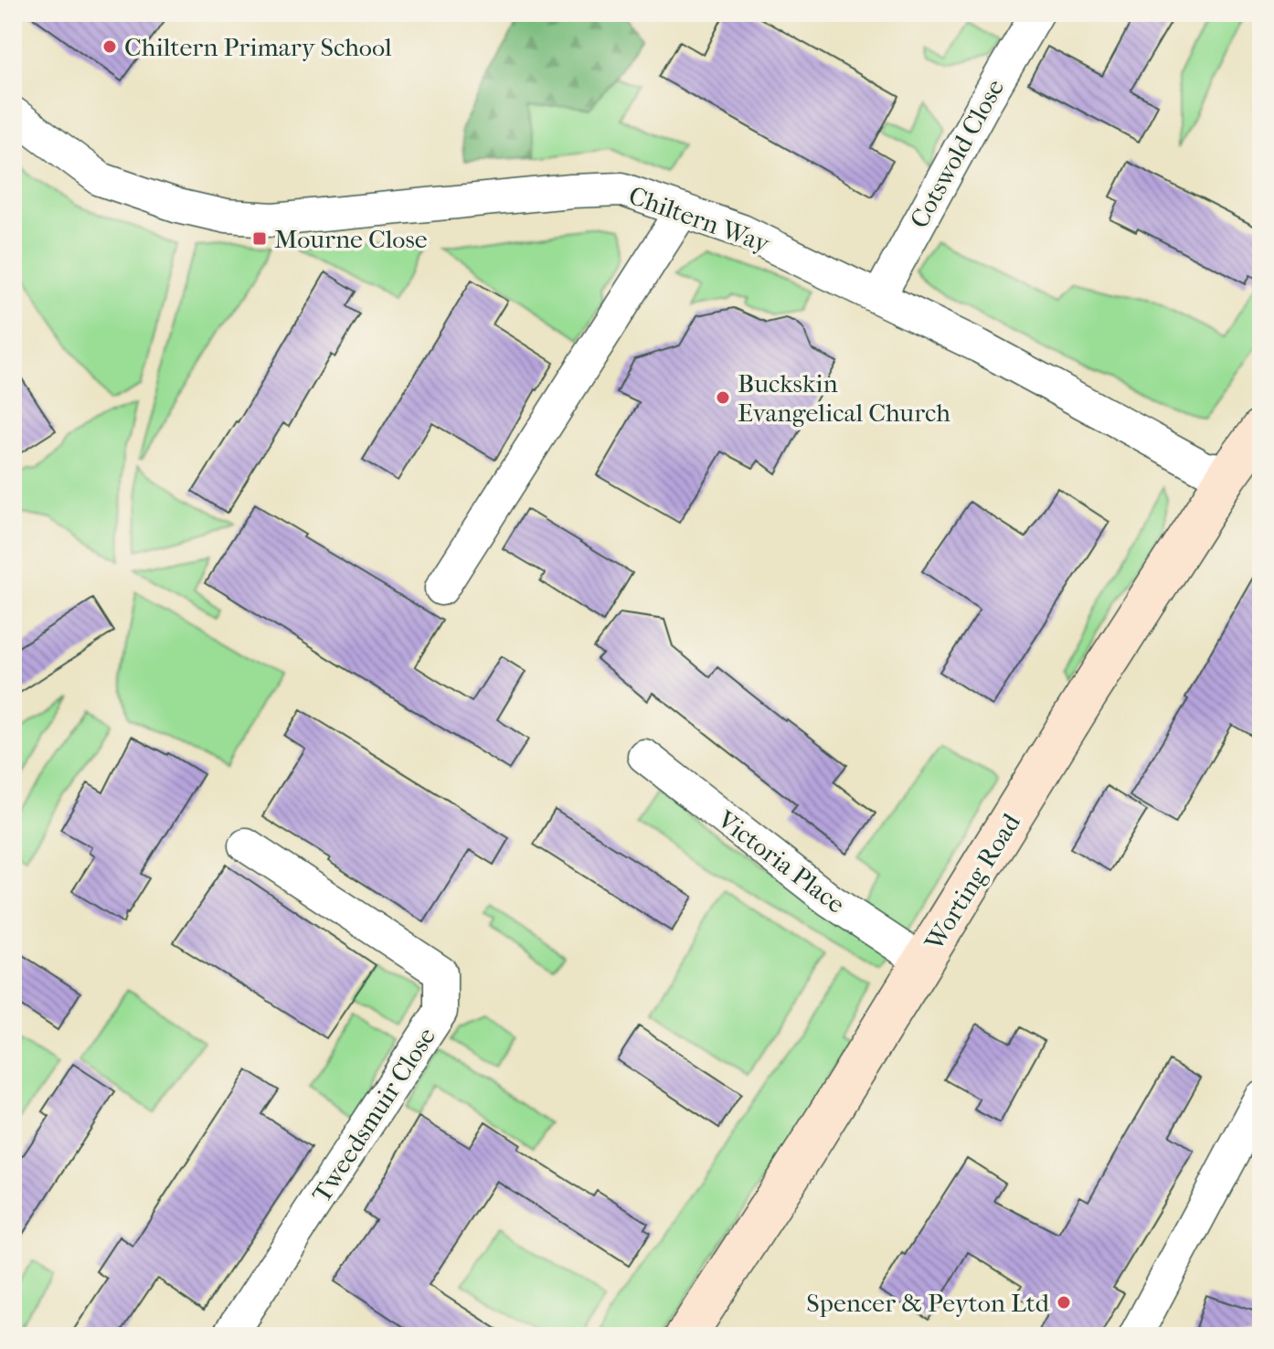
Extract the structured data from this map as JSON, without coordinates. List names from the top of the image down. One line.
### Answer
{"streets":{"main road":["Worting Road"],"street":["Cotswold Close","Chiltern Way","Victoria Place","Tweedsmuir Close"]},"crossings":[["Cotswold Close","Chiltern Way"],["Chiltern Way","Worting Road"],["Victoria Place","Worting Road"]],"places":{"other":["Chiltern Primary School","Buckskin Evangelical Church","Spencer & Peyton Ltd"],"transit":["Mourne Close"]}}
